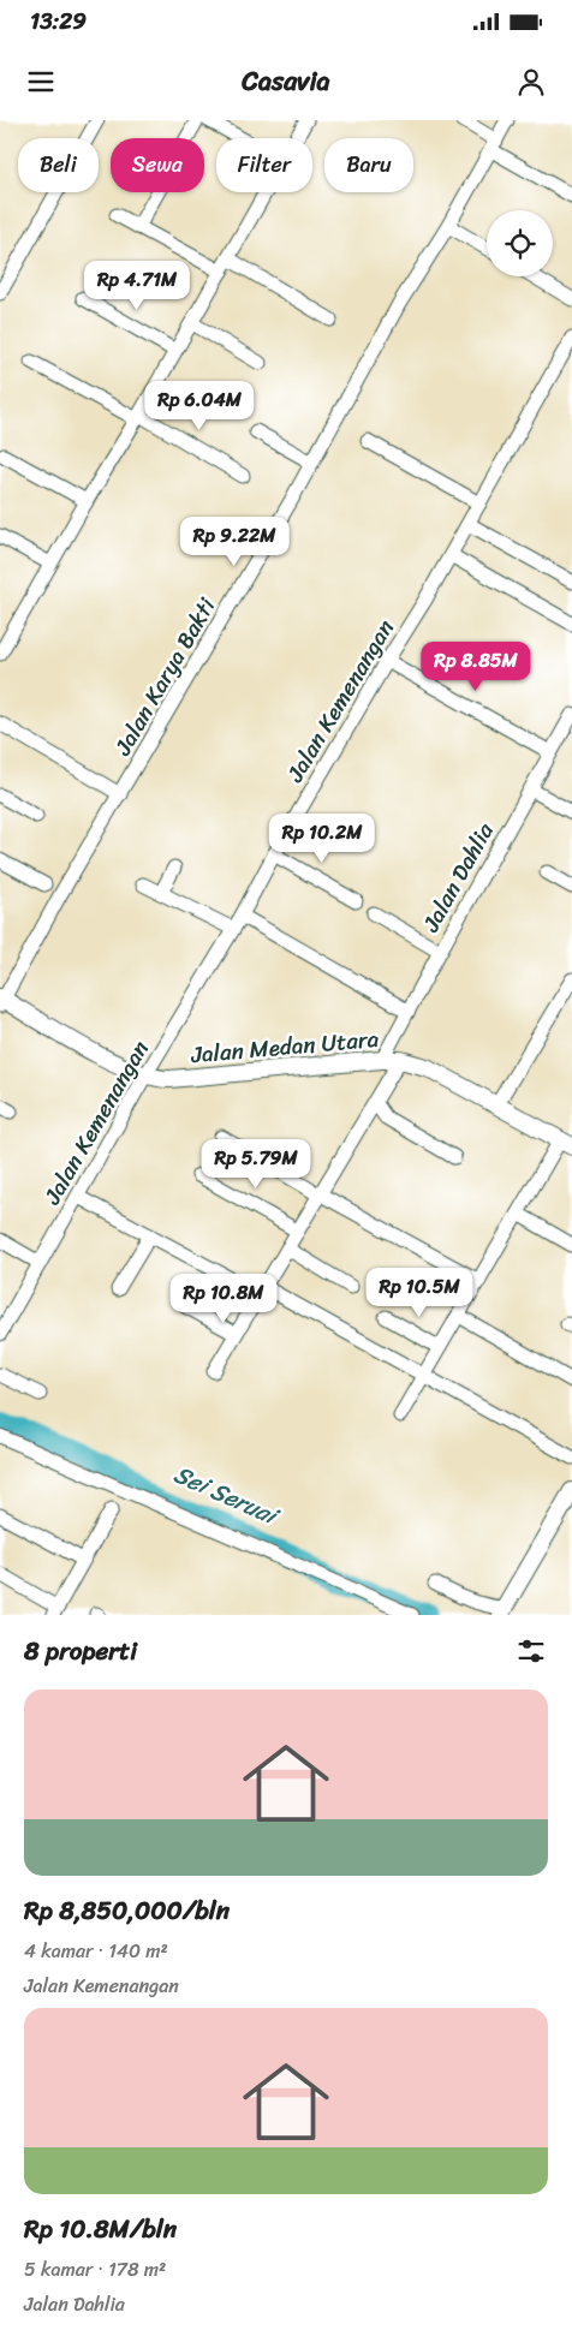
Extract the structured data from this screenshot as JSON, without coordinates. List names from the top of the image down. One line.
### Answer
{"streets":{"street":["Jalan Karya Bakti","Jalan Kemenangan","Jalan Dahlia","Jalan Medan Utara"]},"crossings":[["Jalan Karya Bakti","Jalan Medan Utara"],["Jalan Kemenangan","Jalan Medan Utara"],["Jalan Dahlia","Jalan Medan Utara"]],"water":["Sei Seruai"],"page":{"status":"13:29","header":"Casavia","chip":["Beli","Sewa","Filter","Baru"],"price":["Rp 4.71M","Rp 6.04M","Rp 9.22M","Rp 8.85M","Rp 10.2M","Rp 5.79M","Rp 10.5M","Rp 10.8M"],"heading":"8 properti","list":[{"name":"Rp 8,850,000/bln","note":"4 kamar · 140 m² · Jalan Kemenangan"},{"name":"Rp 10.8M/bln","note":"5 kamar · 178 m² · Jalan Dahlia"}]}}
